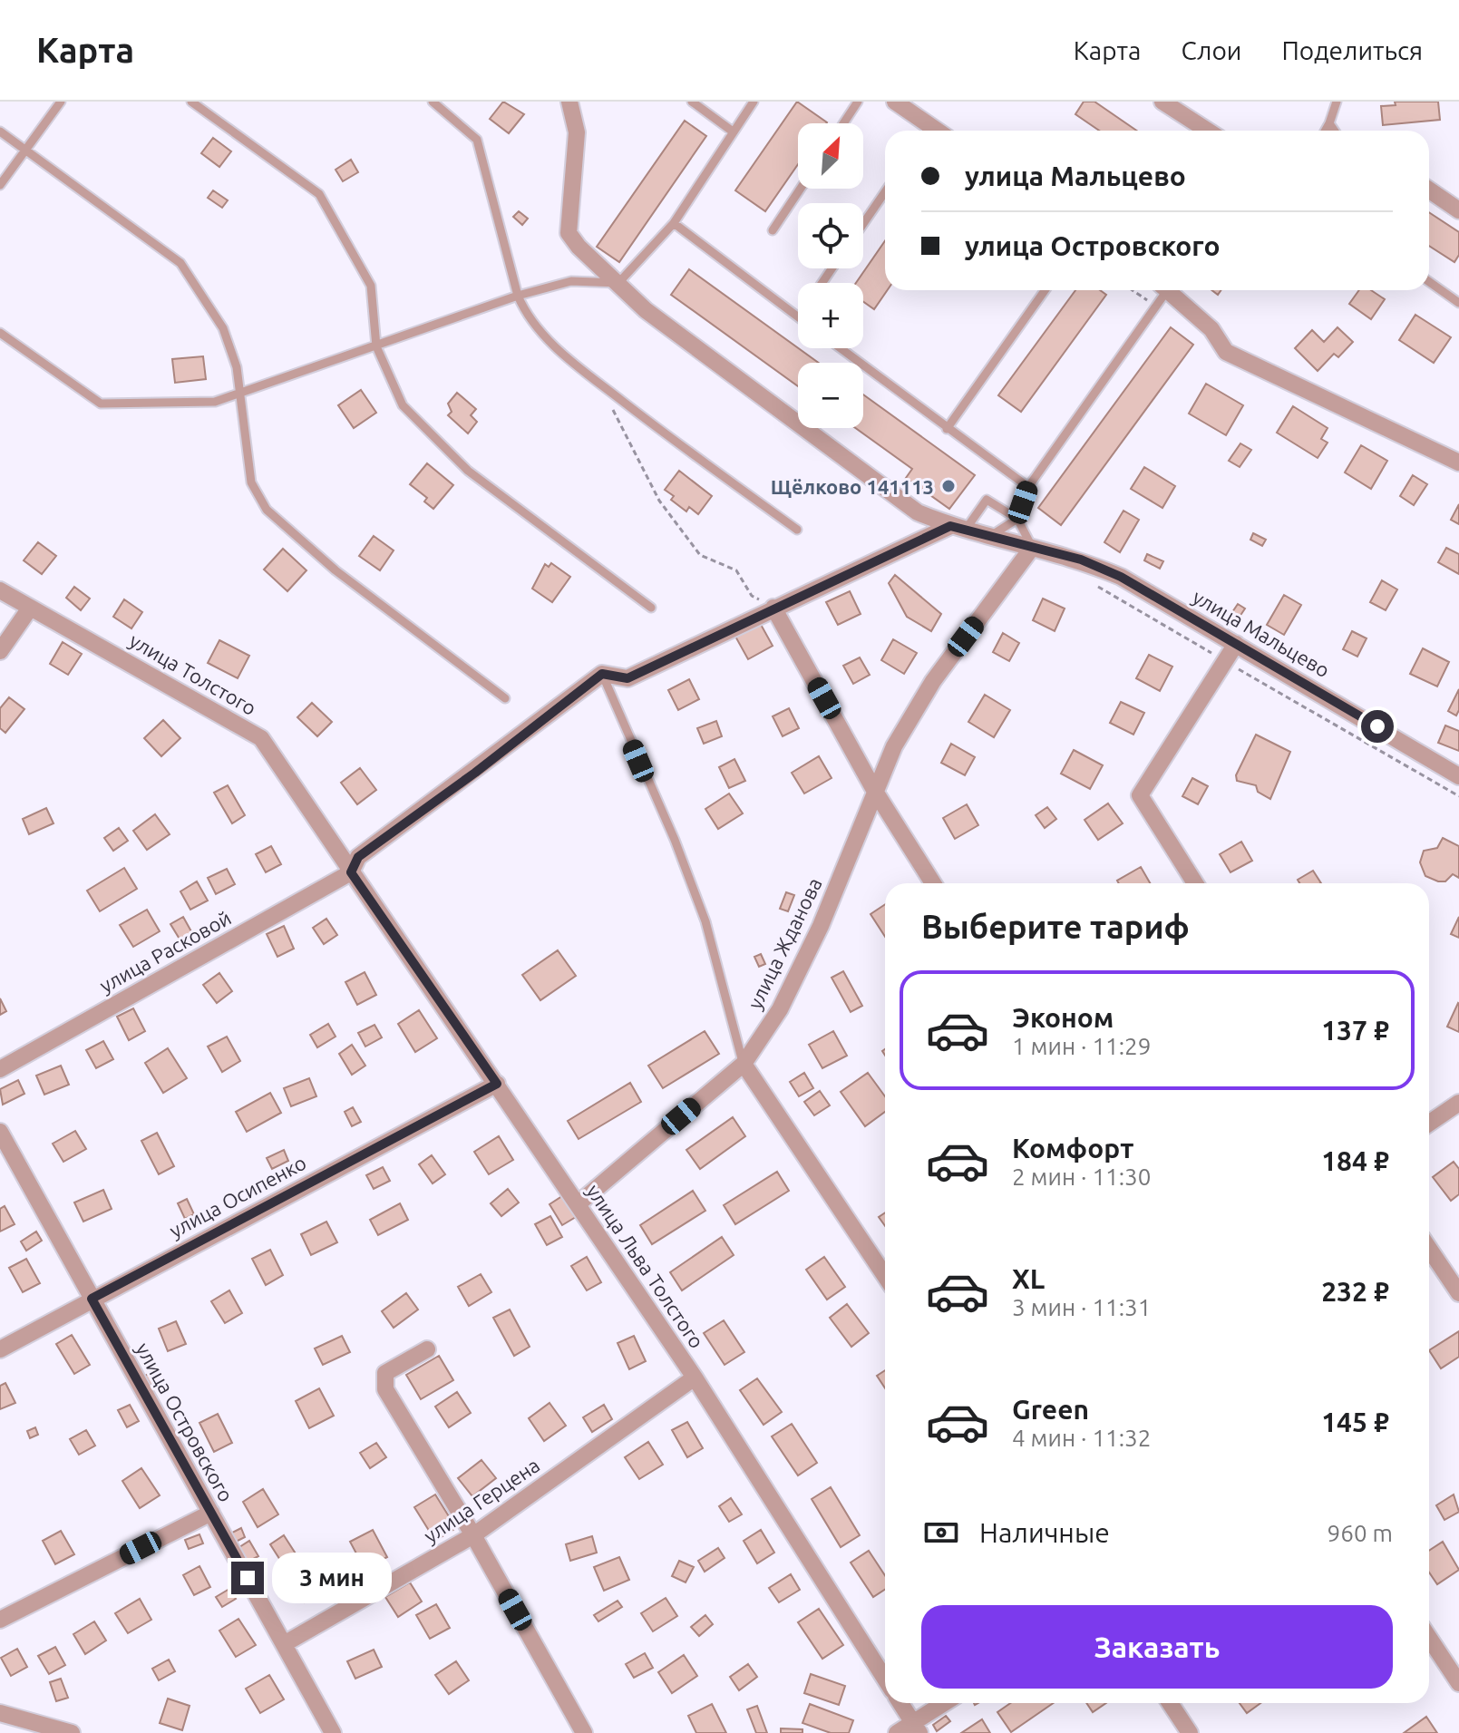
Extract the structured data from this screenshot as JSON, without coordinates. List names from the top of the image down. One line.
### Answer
{"streets":{"street":["улица Мальцево","улица Толстого","улица Жданова","улица Расковой","улица Осипенко","улица Льва Толстого","улица Островского","улица Герцена"]},"crossings":[["улица Мальцево","улица Жданова"],["улица Толстого","улица Расковой"],["улица Толстого","улица Льва Толстого"],["улица Жданова","улица Льва Толстого"],["улица Расковой","улица Льва Толстого"],["улица Осипенко","улица Льва Толстого"],["улица Осипенко","улица Островского"],["улица Льва Толстого","улица Герцена"],["улица Островского","улица Герцена"]],"places":["Щёлково 141113"],"north":"top right","page":{"header":"Карта","nav":["Карта","Слои","Поделиться"],"map_buttons":["+","−"],"banner":["улица Мальцево","улица Островского"],"heading":"Выберите тариф","list":[{"name":"Эконом","note":"1 мин · 11:29","value":"137 ₽"},{"name":"Комфорт","note":"2 мин · 11:30","value":"184 ₽"},{"name":"XL","note":"3 мин · 11:31","value":"232 ₽"},{"name":"Green","note":"4 мин · 11:32","value":"145 ₽"}],"pay":["Наличные","960 m"],"bubble":"3 мин","buttons":"Заказать"}}
